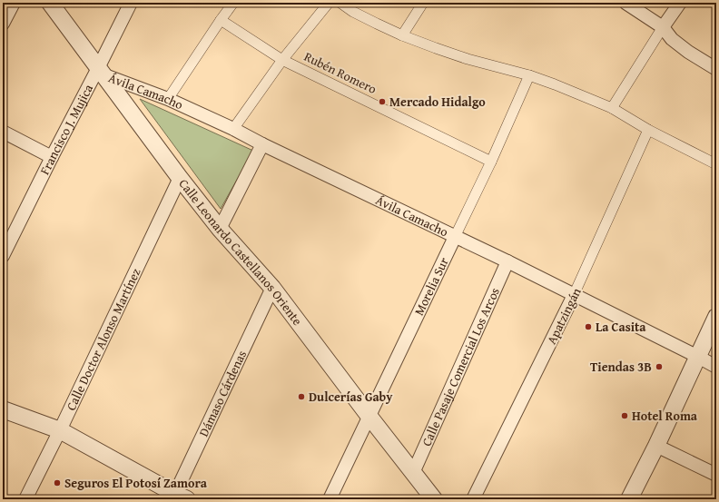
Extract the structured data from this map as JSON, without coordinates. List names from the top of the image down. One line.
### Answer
{"streets":{"street":["Rubén Romero","Ávila Camacho","Francisco J. Mujica","Calle Leonardo Castellanos Oriente","Morelia Sur","Apatzingán","Calle Doctor Alonso Martínez","Calle Pasaje Comercial Los Arcos","Dámaso Cárdenas"]},"crossings":[["Rubén Romero","Morelia Sur"],["Ávila Camacho","Francisco J. Mujica"],["Ávila Camacho","Calle Leonardo Castellanos Oriente"],["Ávila Camacho","Morelia Sur"],["Ávila Camacho","Apatzingán"],["Ávila Camacho","Calle Pasaje Comercial Los Arcos"],["Francisco J. Mujica","Calle Leonardo Castellanos Oriente"],["Calle Leonardo Castellanos Oriente","Morelia Sur"],["Calle Leonardo Castellanos Oriente","Calle Doctor Alonso Martínez"],["Calle Leonardo Castellanos Oriente","Calle Pasaje Comercial Los Arcos"],["Calle Leonardo Castellanos Oriente","Dámaso Cárdenas"]],"places":["Mercado Hidalgo","La Casita","Tiendas 3B","Dulcerías Gaby","Hotel Roma","Seguros El Potosí Zamora"]}
